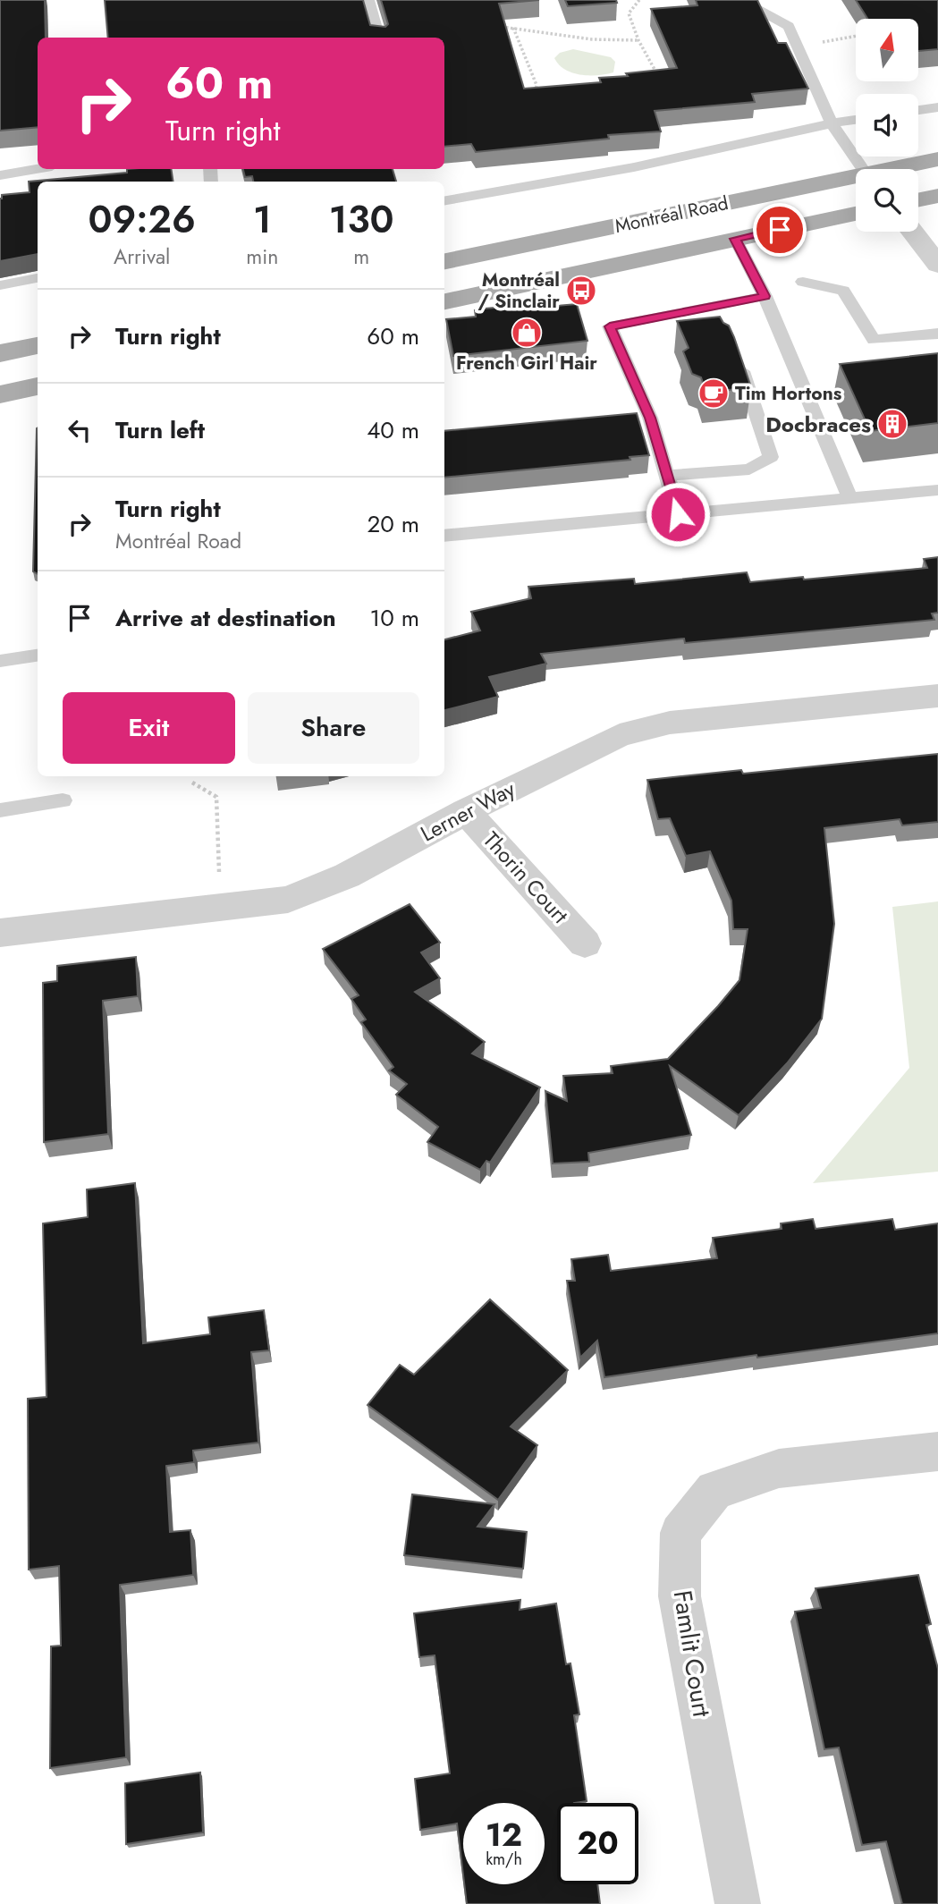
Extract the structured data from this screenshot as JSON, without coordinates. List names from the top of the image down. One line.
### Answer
{"streets":{"main road":["Montréal Road"],"street":["Lerner Way","Thorin Court","Famlit Court"]},"crossings":[["Lerner Way","Thorin Court"]],"places":{"bus stop":["Montréal / Sinclair"],"shop":["French Girl Hair"],"cafe":["Tim Hortons"],"building":["Docbraces"]},"north":"top","page":{"turn":["60 m","Turn right"],"eta":["09:26","Arrival","1","min","130","m"],"list":[{"name":"Turn right","value":"60 m"},{"name":"Turn left","value":"40 m"},{"name":"Turn right","note":"Montréal Road","value":"20 m"},{"name":"Arrive at destination","value":"10 m"}],"buttons":["Exit","Share"],"speed":"12 km/h","limit":"20"}}
